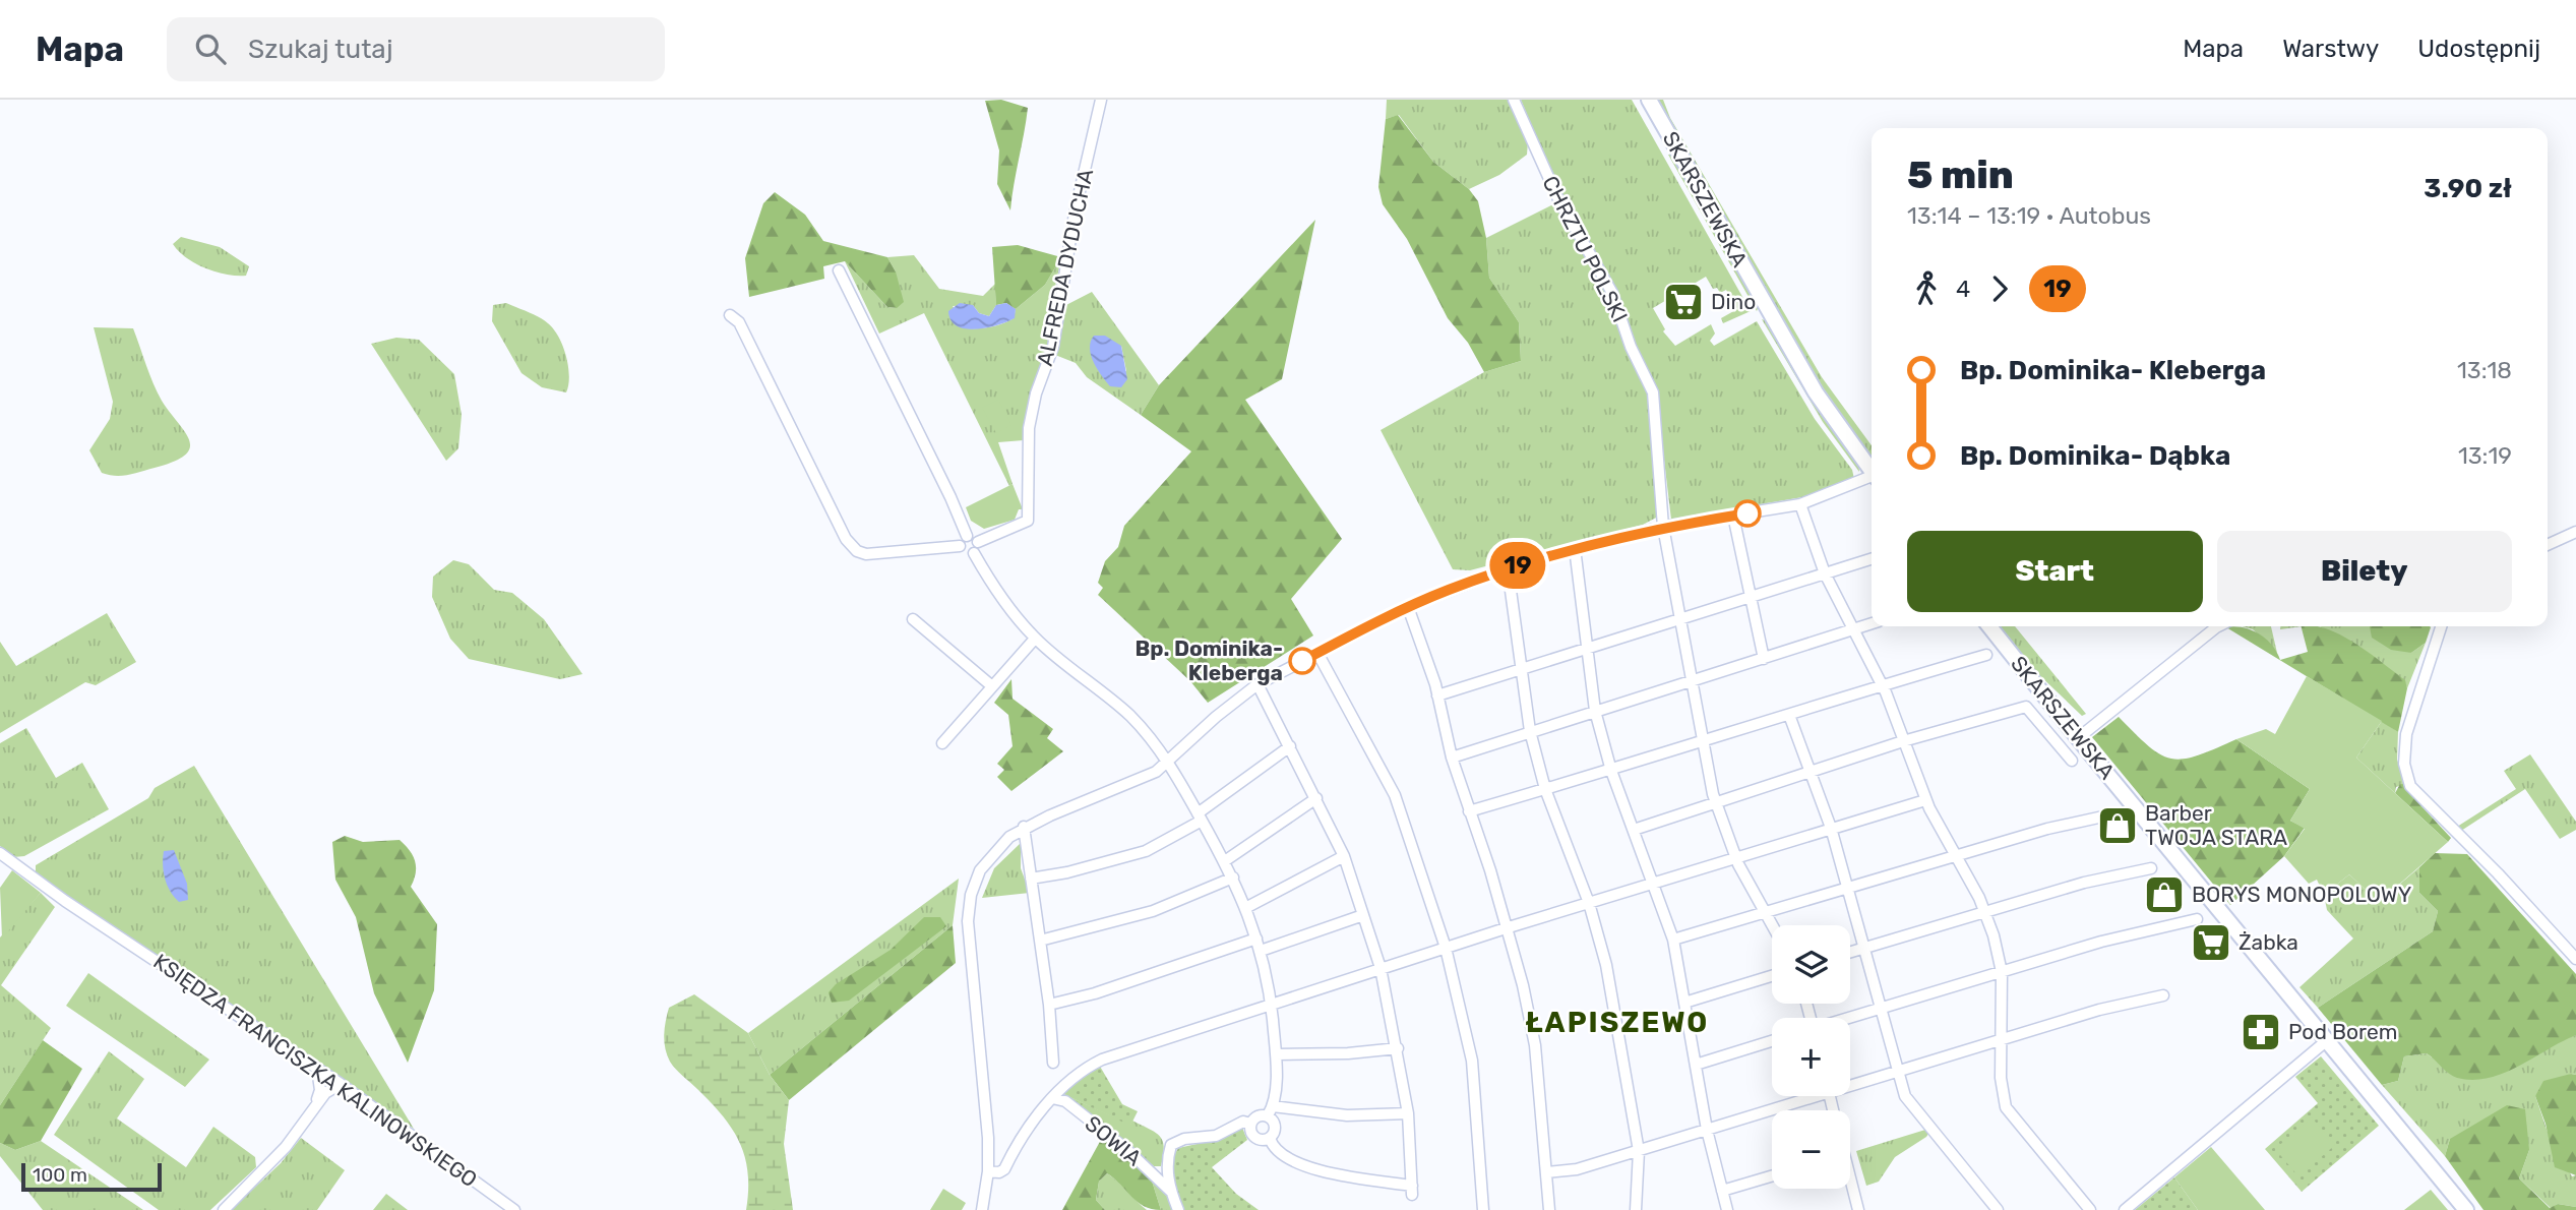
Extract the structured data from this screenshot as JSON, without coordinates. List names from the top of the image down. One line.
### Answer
{"streets":{"main road":["SKARSZEWSKA"],"street":["CHRZTU POLSKI","ALFREDA DYDUCHA","KSIĘDZA FRANCISZKA KALINOWSKIEGO","SOWIA"]},"districts":["ŁAPISZEWO"],"places":{"supermarket":["Dino","Żabka"],"other":["Bp. Dominika- Kleberga"],"shop":["Barber TWOJA STARA","BORYS MONOPOLOWY"],"pharmacy":["Pod Borem"]},"lines":["bus line 19"],"scale_bar":"100 m","page":{"header":"Mapa","search":"Szukaj tutaj","nav":["Mapa","Warstwy","Udostępnij"],"on_map":"19","heading":["5 min","13:14 – 13:19 · Autobus","3.90 zł"],"legs":["4","19"],"list":[{"name":"Bp. Dominika- Kleberga","value":"13:18"},{"name":"Bp. Dominika- Dąbka","value":"13:19"}],"buttons":["Start","Bilety"],"map_buttons":["+","−"],"scale":"100 m"}}
